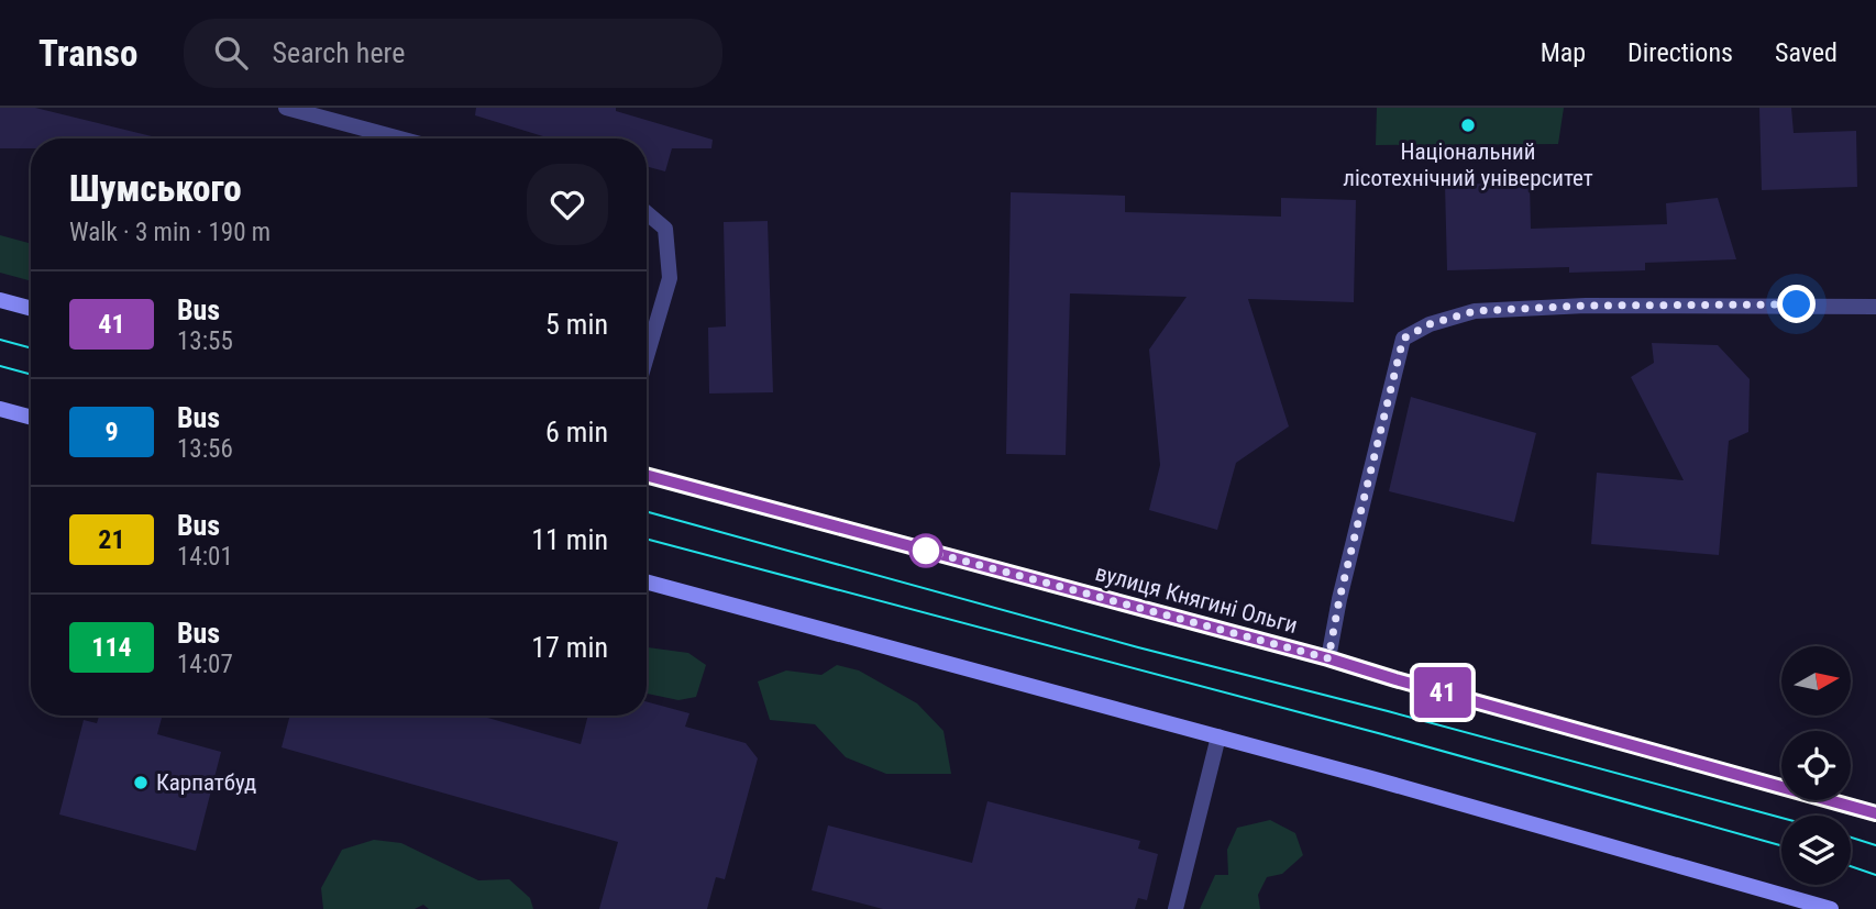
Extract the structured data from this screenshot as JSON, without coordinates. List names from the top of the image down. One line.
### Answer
{"streets":{"main road":["вулиця Княгині Ольги"]},"places":["Національний лісотехнічний університет","Карпатбуд"],"lines":["bus line 41"],"north":"right","page":{"header":"Transo","search":"Search here","nav":["Map","Directions","Saved"],"on_map":"41","heading":["Шумського","Walk · 3 min · 190 m"],"list":[{"mark":"41","name":"Bus","note":"13:55","value":"5 min"},{"mark":"9","name":"Bus","note":"13:56","value":"6 min"},{"mark":"21","name":"Bus","note":"14:01","value":"11 min"},{"mark":"114","name":"Bus","note":"14:07","value":"17 min"}]}}
